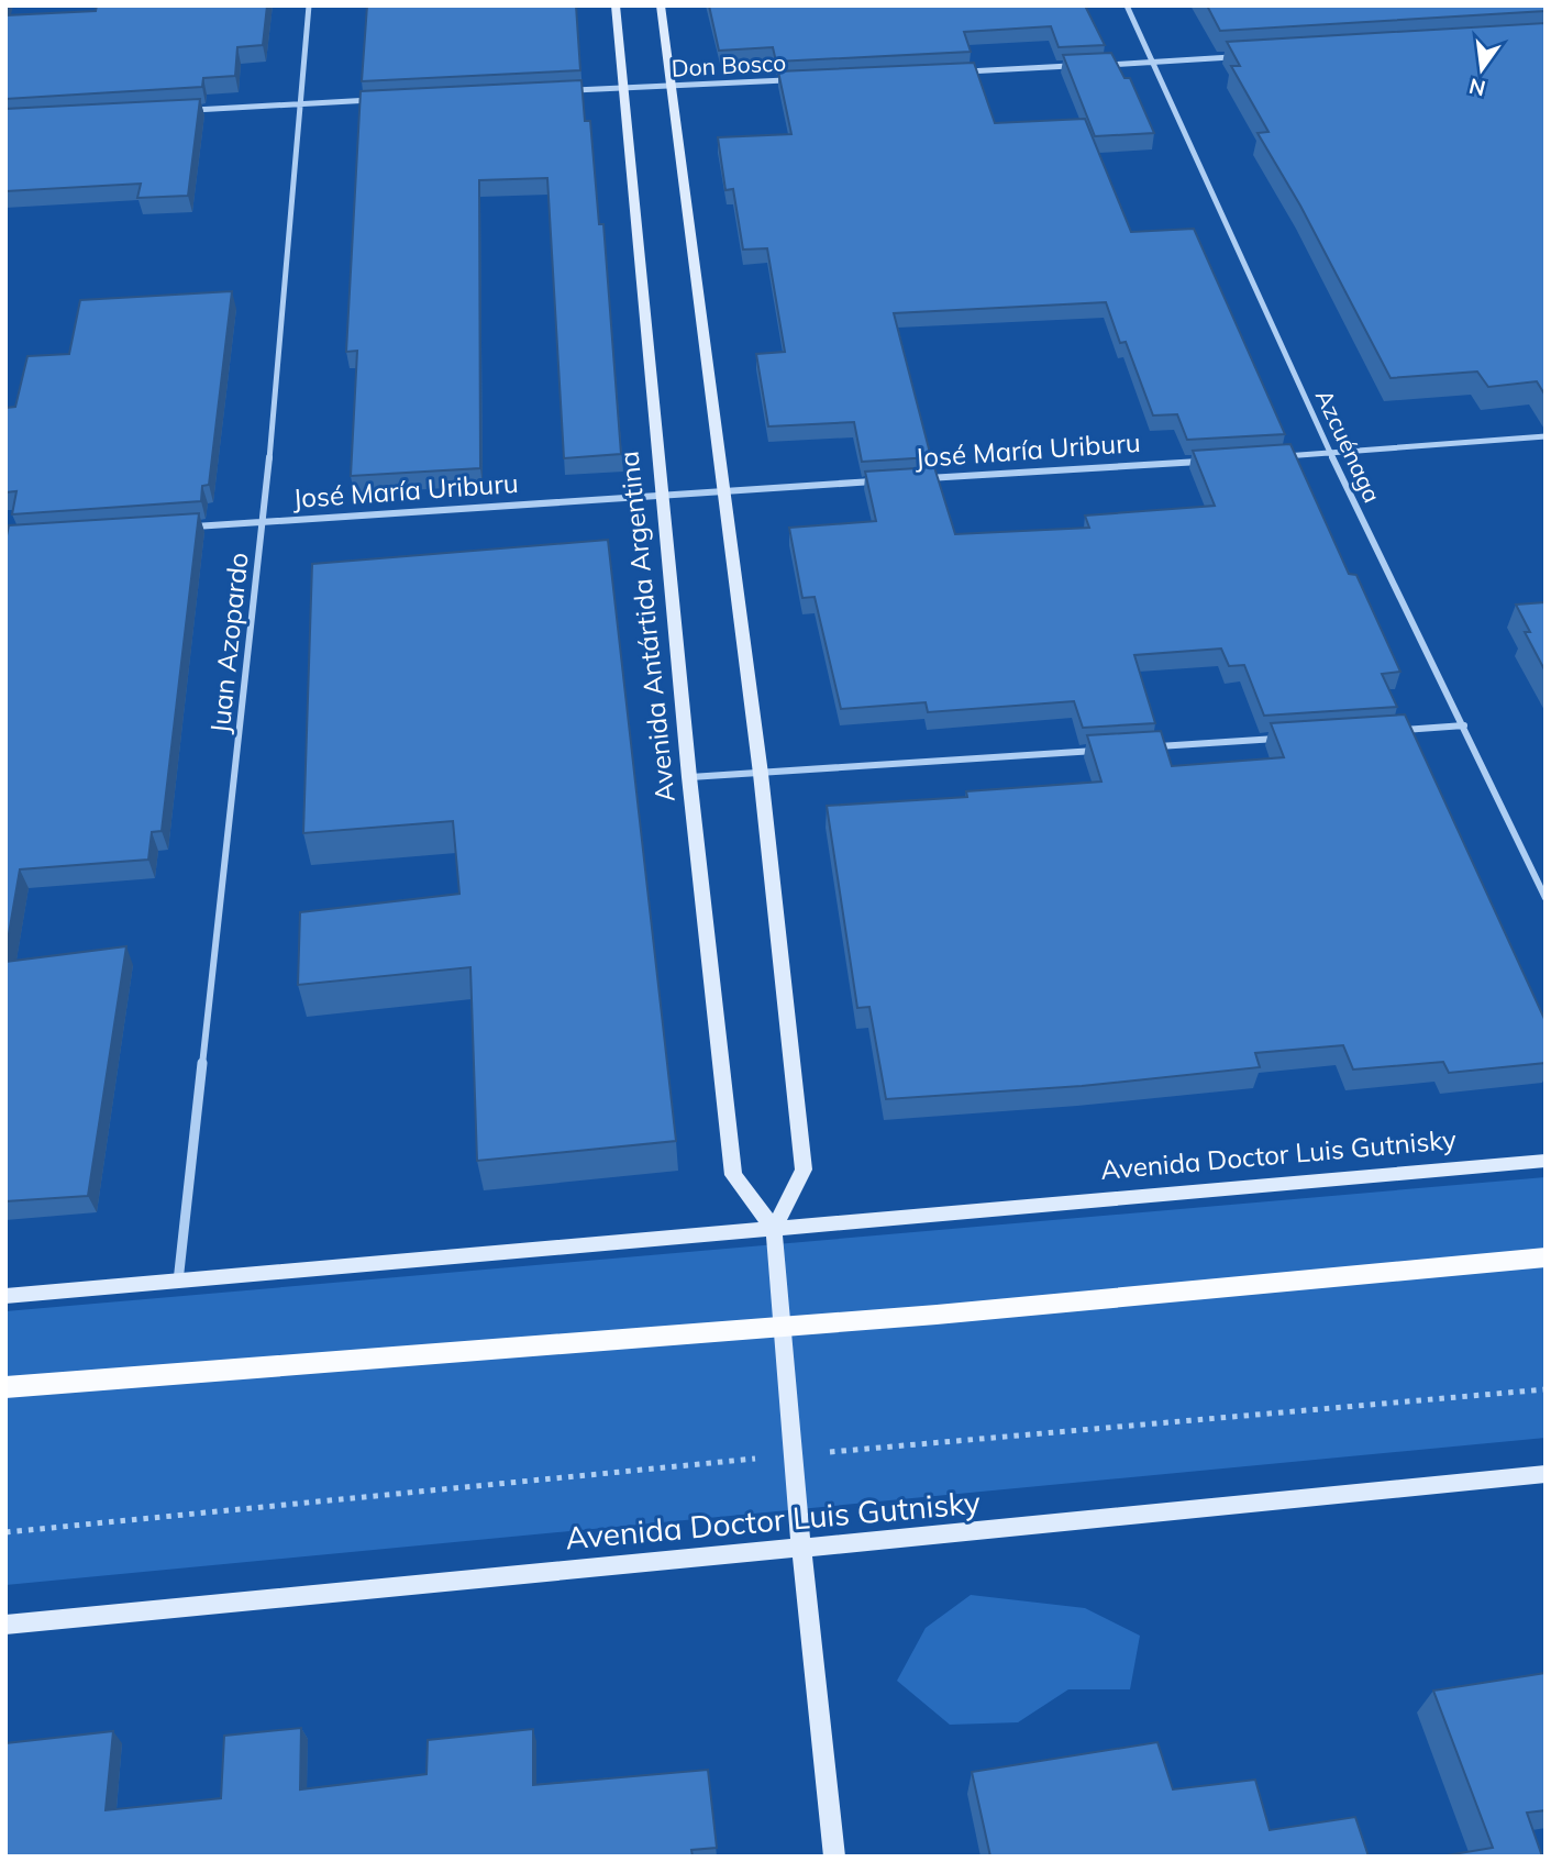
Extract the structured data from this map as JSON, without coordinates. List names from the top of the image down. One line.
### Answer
{"streets":{"main road":["Avenida Antártida Argentina","Avenida Doctor Luis Gutnisky"],"street":["Don Bosco","Azcuénaga","José María Uriburu","Juan Azopardo"]},"crossings":[["Don Bosco","Avenida Antártida Argentina"],["José María Uriburu","Avenida Antártida Argentina"],["José María Uriburu","Juan Azopardo"],["Avenida Antártida Argentina","Avenida Doctor Luis Gutnisky"],["Juan Azopardo","Avenida Doctor Luis Gutnisky"]],"north":"bottom"}
